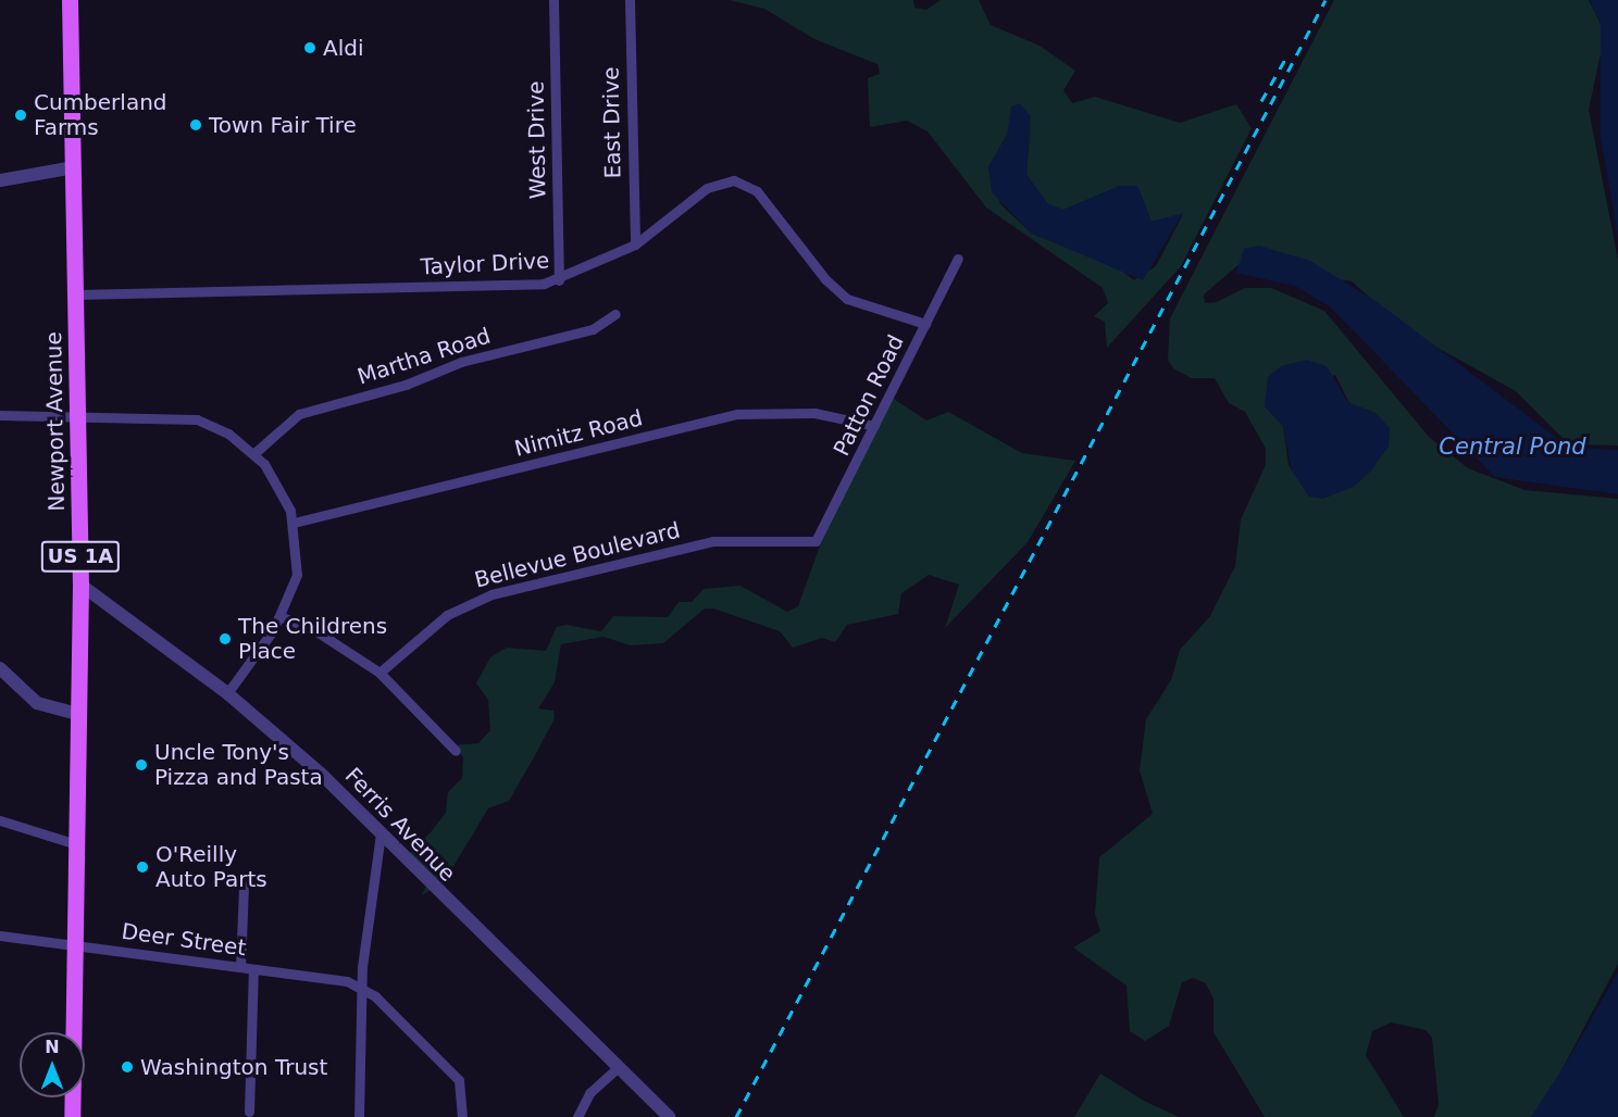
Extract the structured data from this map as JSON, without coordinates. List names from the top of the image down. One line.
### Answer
{"streets":{"main road":["Newport Avenue","US 1A"],"street":["East Drive","West Drive","Taylor Drive","Martha Road","Patton Road","Nimitz Road","Bellevue Boulevard","Ferris Avenue","Deer Street"]},"crossings":[["East Drive","Taylor Drive"],["West Drive","Taylor Drive"],["Taylor Drive","Patton Road"],["Taylor Drive","Newport Avenue"],["Patton Road","Nimitz Road"],["Patton Road","Bellevue Boulevard"],["Newport Avenue","Ferris Avenue"],["Newport Avenue","Deer Street"]],"water":["Central Pond"],"places":["Aldi","Cumberland Farms","Town Fair Tire","The Childrens Place","Uncle Tony's Pizza and Pasta","O'Reilly Auto Parts","Washington Trust"],"north":"top"}
